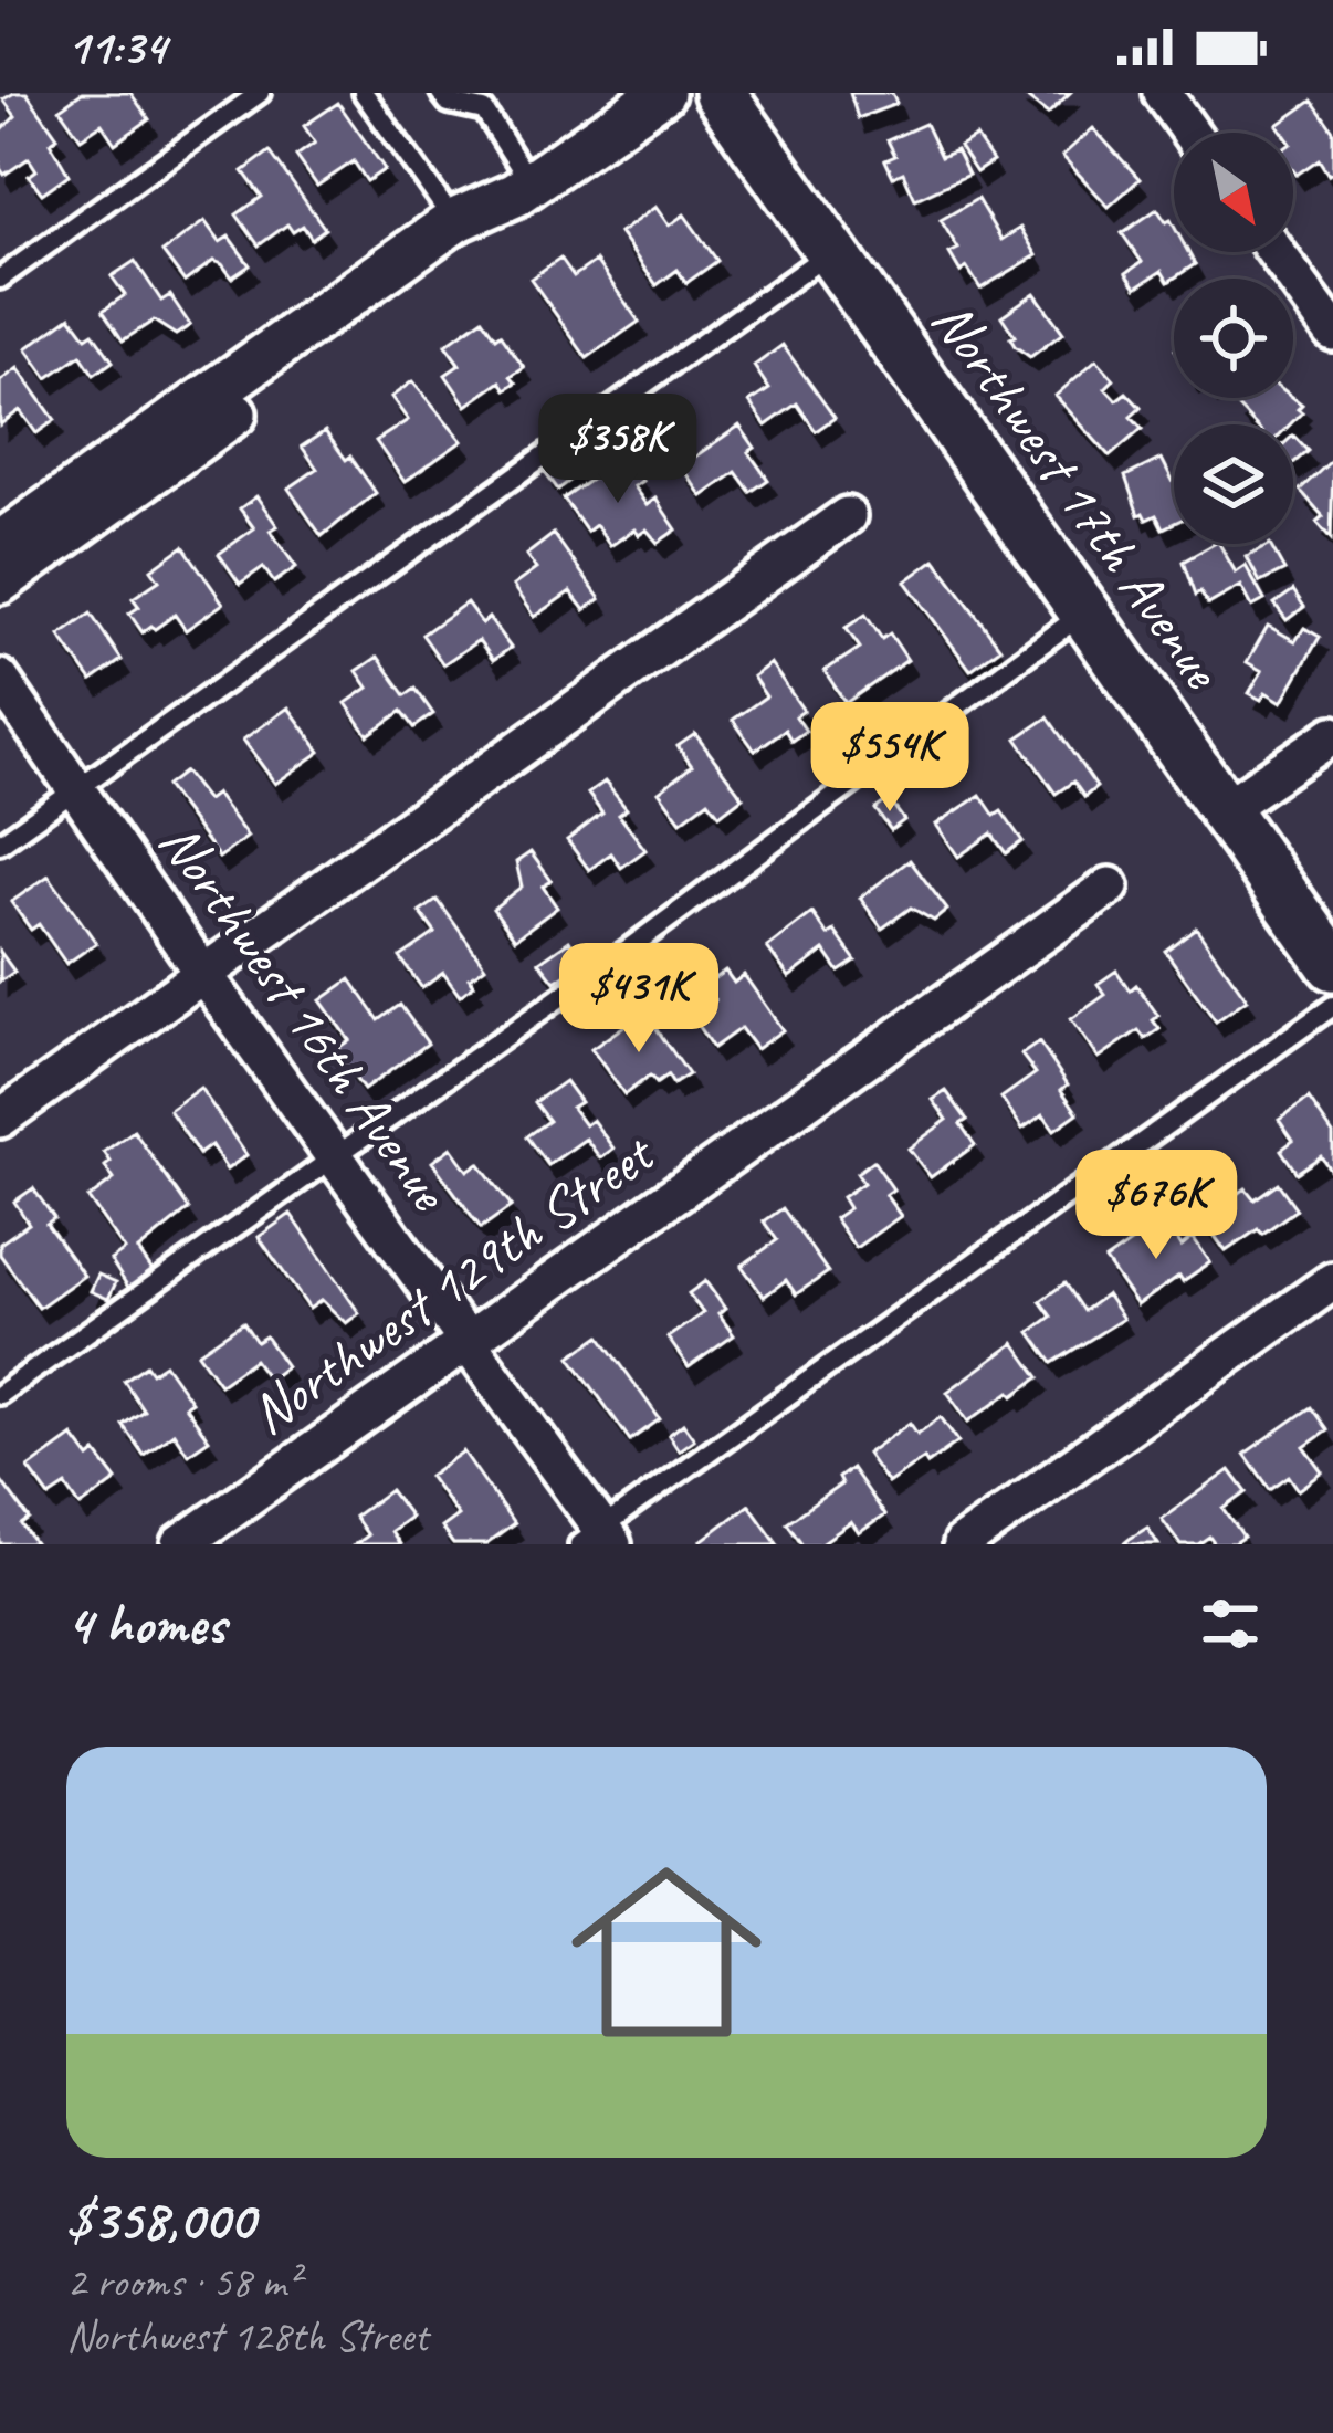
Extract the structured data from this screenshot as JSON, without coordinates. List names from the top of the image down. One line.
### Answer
{"streets":{"main road":["Northwest 17th Avenue"],"street":["Northwest 16th Avenue","Northwest 129th Street"]},"crossings":[["Northwest 16th Avenue","Northwest 129th Street"]],"north":"bottom right","page":{"status":"11:34","price":["$358K","$554K","$431K","$676K"],"heading":"4 homes","list":[{"name":"$358,000","note":"2 rooms · 58 m² · Northwest 128th Street"}]}}
